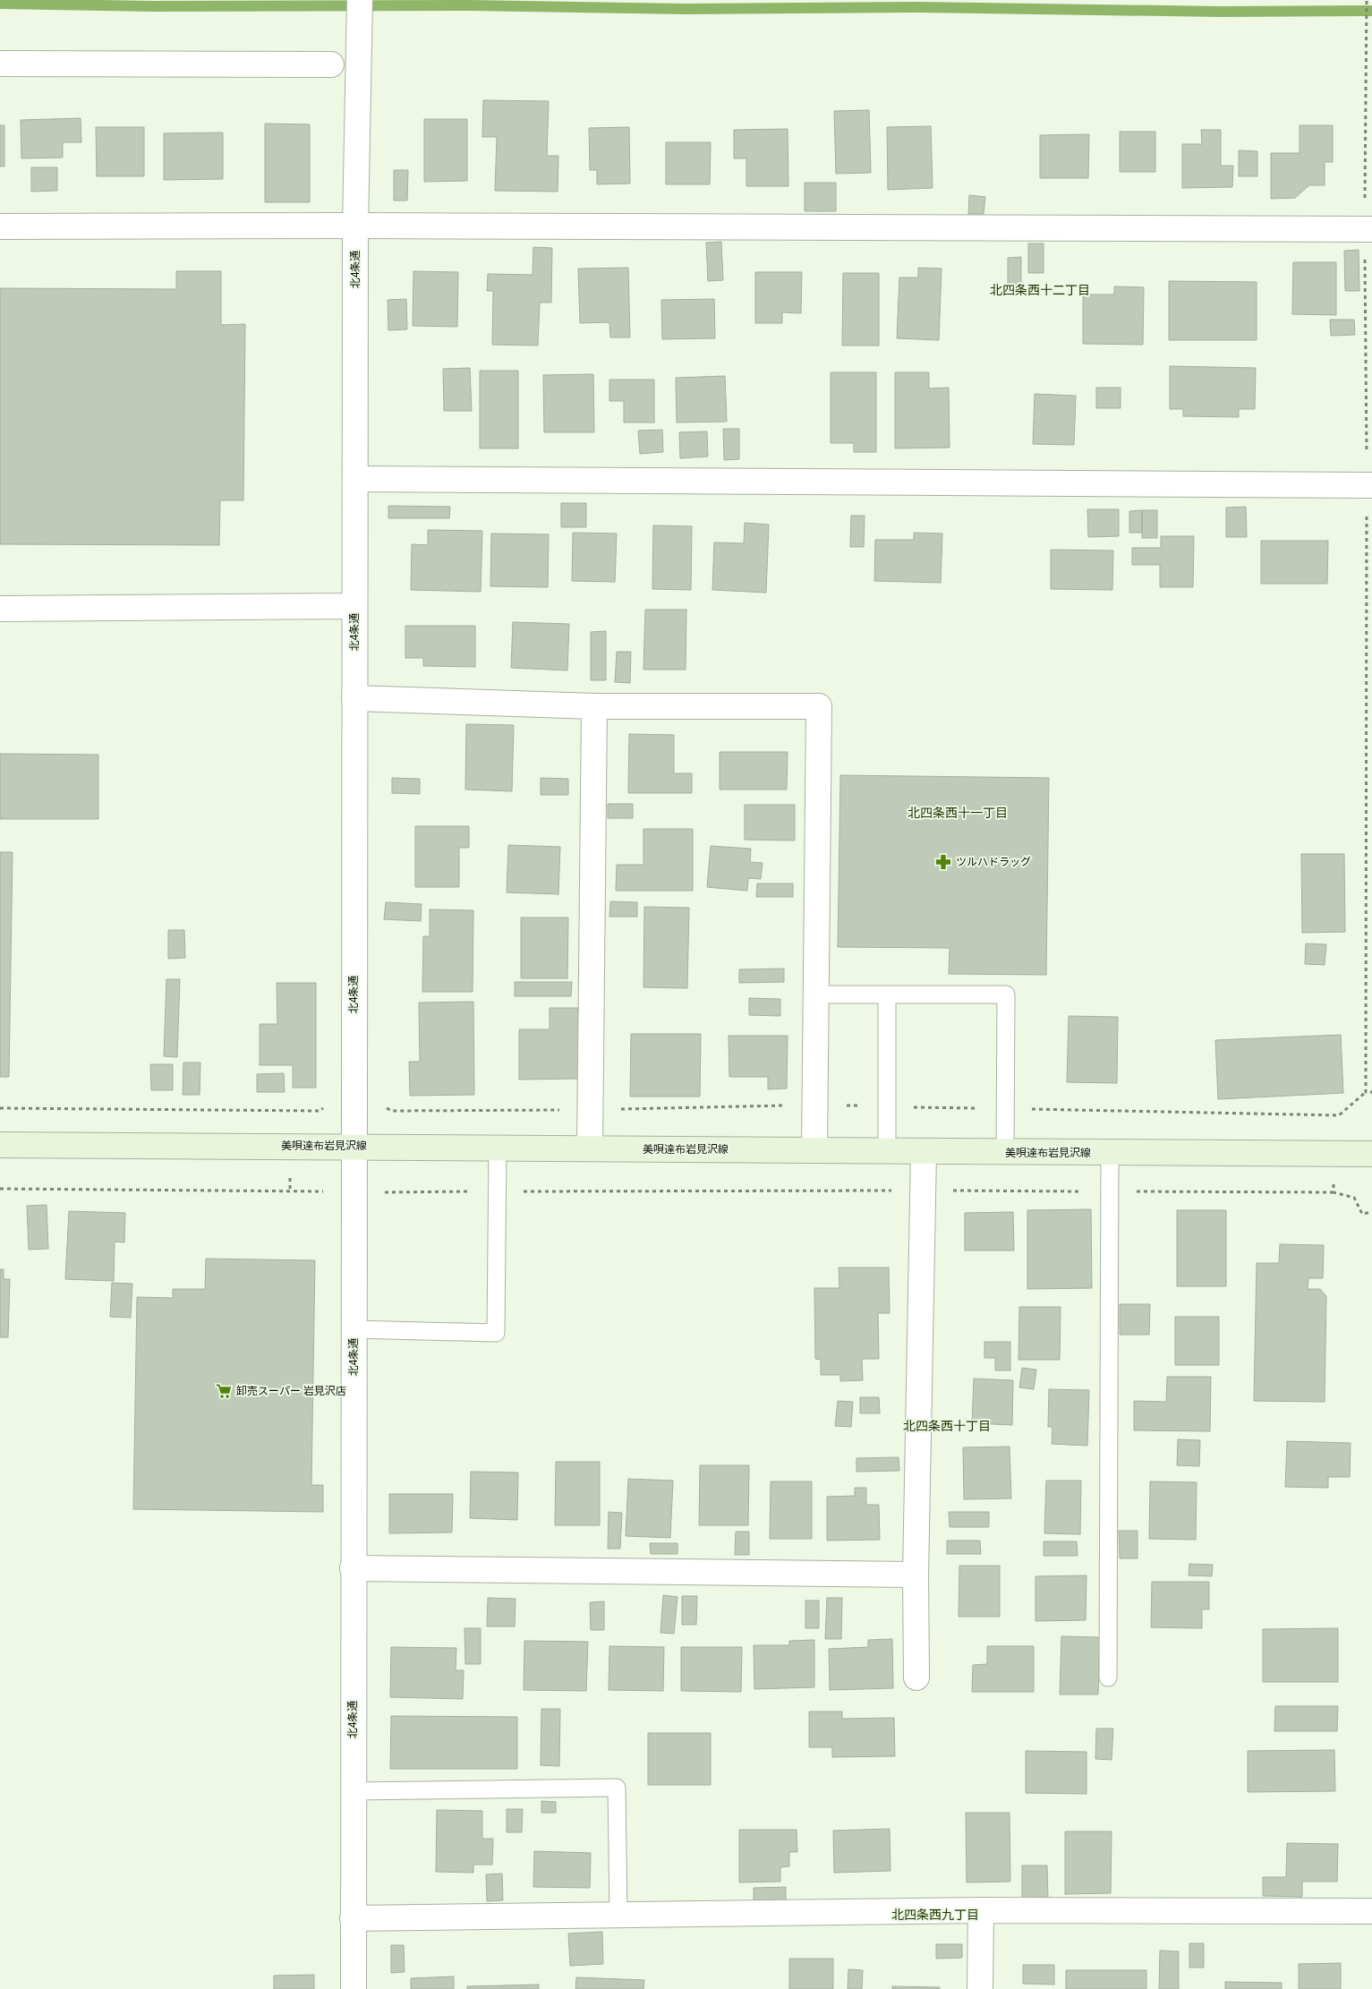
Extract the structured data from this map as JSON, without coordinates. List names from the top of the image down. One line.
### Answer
{"streets":{"main road":["美唄達布岩見沢線"],"street":["北4条通"]},"crossings":[["北4条通","美唄達布岩見沢線"]],"districts":["北四条西十二丁目","北四条西十一丁目","北四条西十丁目","北四条西九丁目"],"places":{"pharmacy":["ツルハドラッグ"],"supermarket":["卸売スーパー 岩見沢店"]}}
